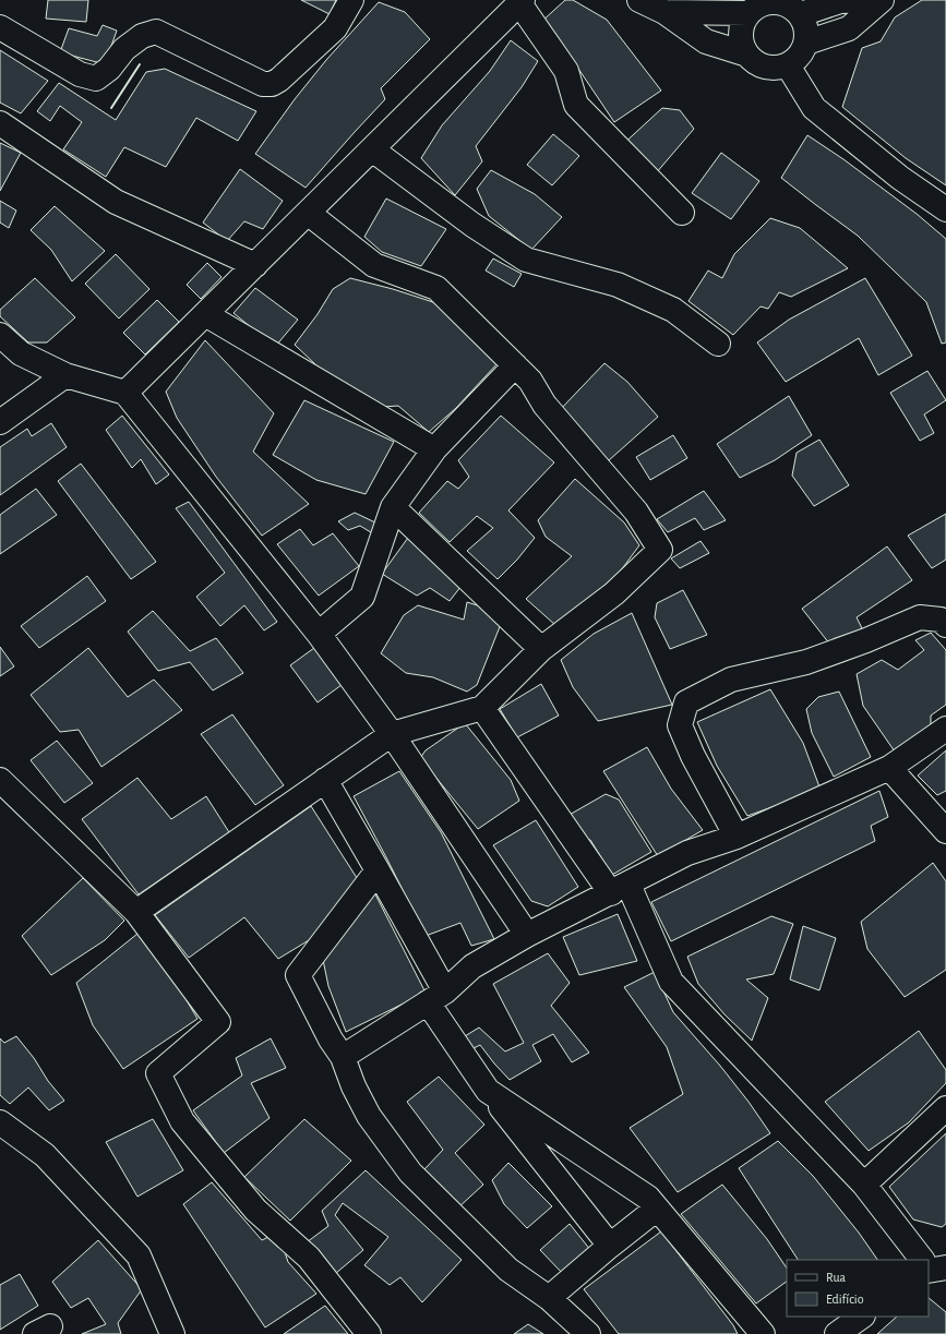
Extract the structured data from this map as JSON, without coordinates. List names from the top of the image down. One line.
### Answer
{"legend":["Rua","Edifício"]}
